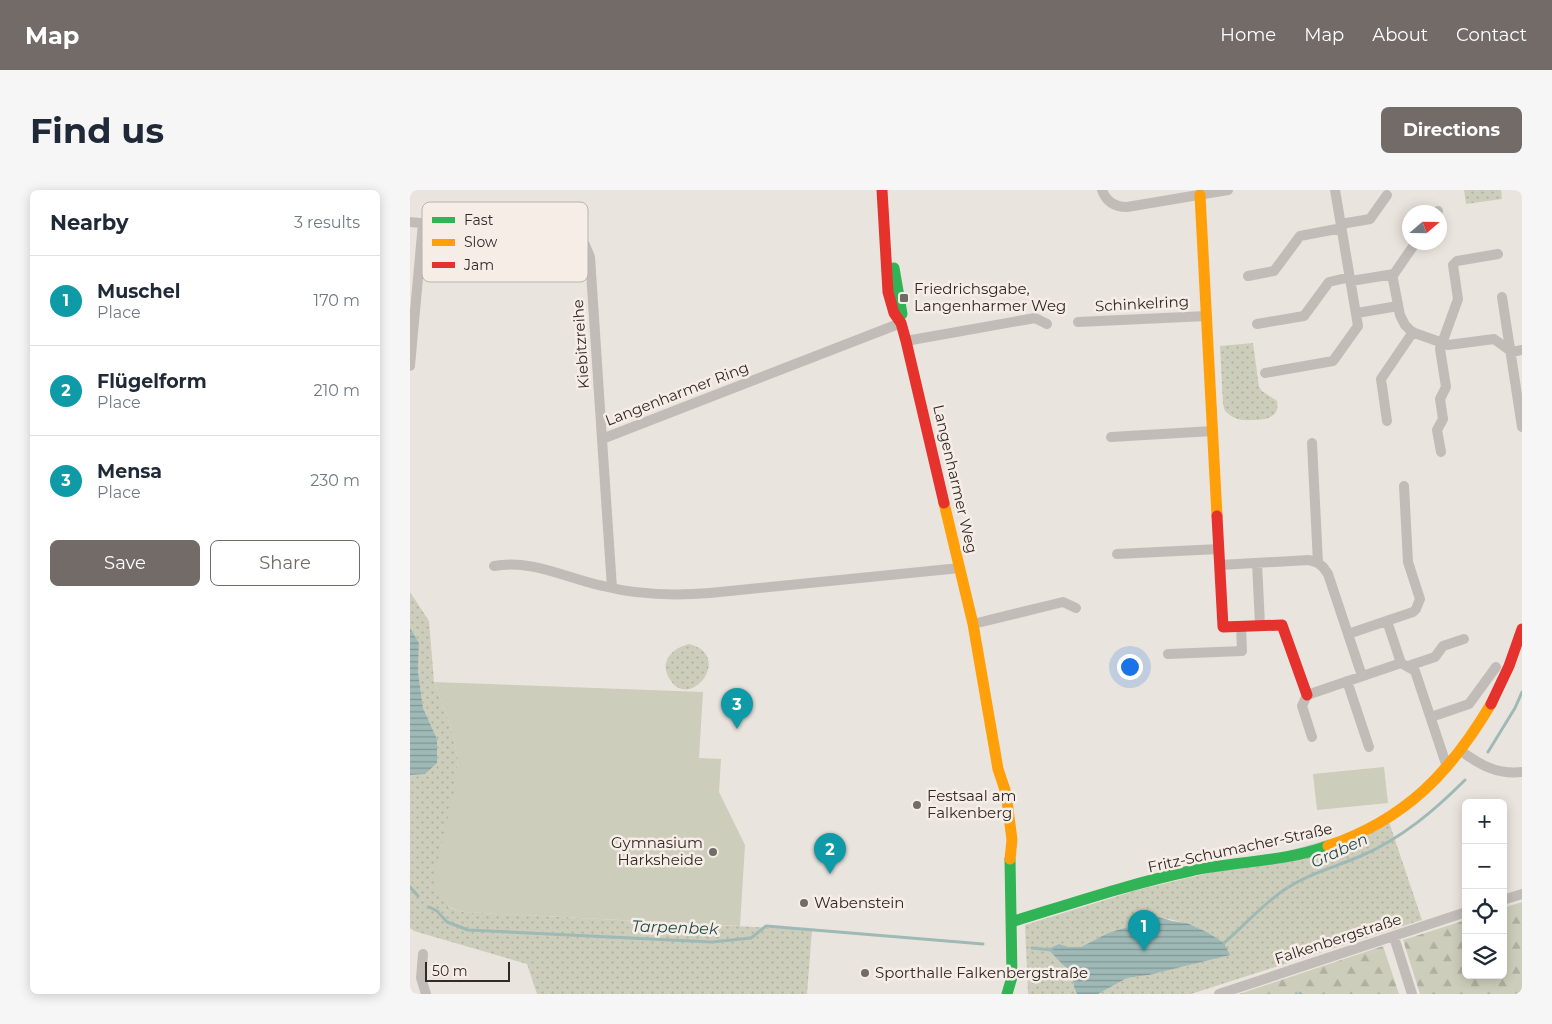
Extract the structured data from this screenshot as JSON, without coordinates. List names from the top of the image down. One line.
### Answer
{"streets":{"street":["Schinkelring","Kiebitzreihe","Langenharmer Ring","Langenharmer Weg","Fritz-Schumacher-Straße","Falkenbergstraße"]},"crossings":[["Kiebitzreihe","Langenharmer Ring"],["Langenharmer Ring","Langenharmer Weg"],["Langenharmer Weg","Fritz-Schumacher-Straße"]],"water":["Graben","Tarpenbek"],"places":{"transit":["Friedrichsgabe, Langenharmer Weg"],"other":["Festsaal am Falkenberg","Gymnasium Harksheide","Wabenstein","Sporthalle Falkenbergstraße"]},"legend":["Fast","Slow","Jam"],"scale_bar":"50 m","north":"right","page":{"header":"Map","nav":["Home","Map","About","Contact"],"buttons":["Directions",["Save","Share"]],"title":"Find us","heading":["Nearby","3 results"],"list":[{"mark":"1","name":"Muschel","note":"Place","value":"170 m"},{"mark":"2","name":"Flügelform","note":"Place","value":"210 m"},{"mark":"3","name":"Mensa","note":"Place","value":"230 m"}],"pins":["3","2","1"],"map_buttons":["+","−"],"scale":"50 m"}}
